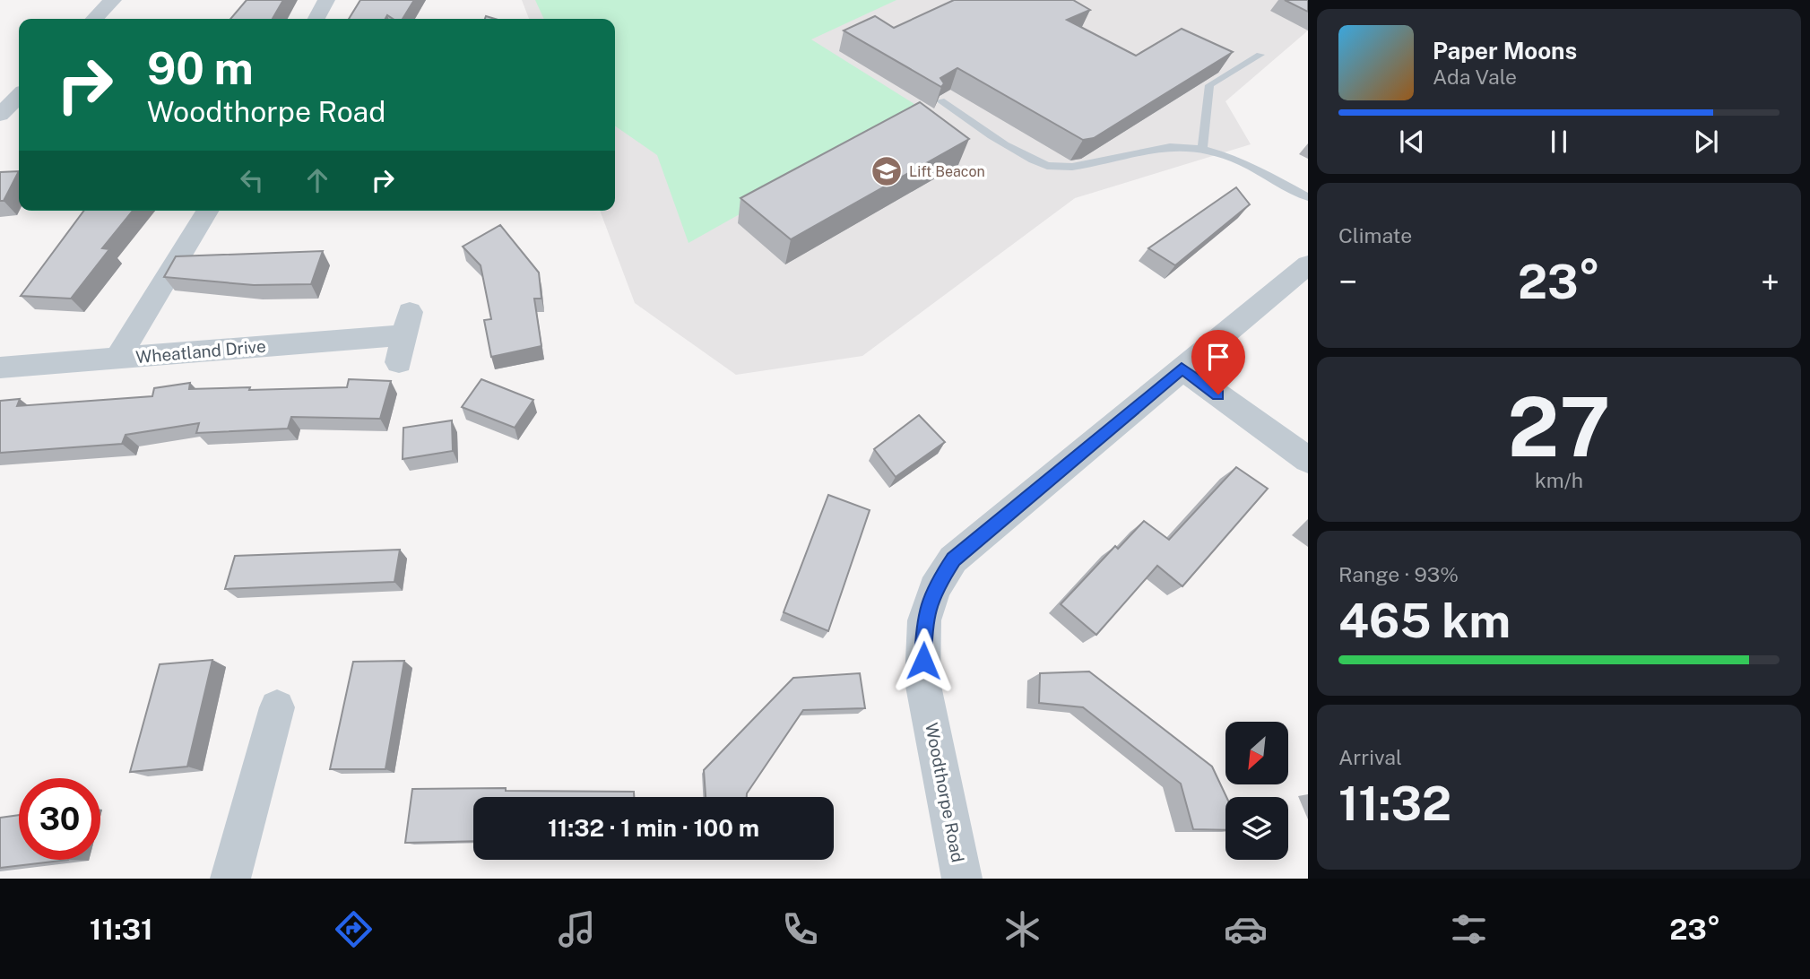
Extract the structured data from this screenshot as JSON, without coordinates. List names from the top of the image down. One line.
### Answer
{"streets":{"street":["Wheatland Drive","Woodthorpe Road"]},"places":{"school or university":["Lift Beacon"]},"north":"bottom left","page":{"turn":["90 m","Woodthorpe Road"],"song":["Paper Moons","Ada Vale"],"tile":["Climate",["27","km/h"],["Range · 93%","465 km"],["Arrival","11:32"]],"heat":["−","23°","+"],"limit":"30","trip":"11:32 · 1 min · 100 m","tabs":["11:31","23°"]}}
